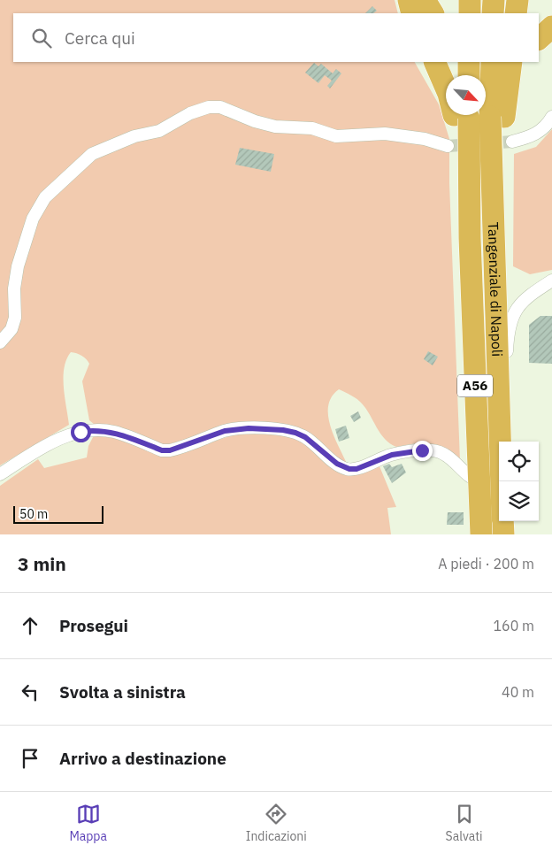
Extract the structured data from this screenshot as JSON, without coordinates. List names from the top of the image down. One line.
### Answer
{"streets":{"highway":["Tangenziale di Napoli","A56"]},"scale_bar":"50 m","north":"bottom right","page":{"search":"Cerca qui","scale":"50 m","heading":["3 min","A piedi · 200 m"],"list":[["Prosegui","160 m"],["Svolta a sinistra","40 m"],"Arrivo a destinazione"],"nav":["Mappa","Indicazioni","Salvati"]}}
